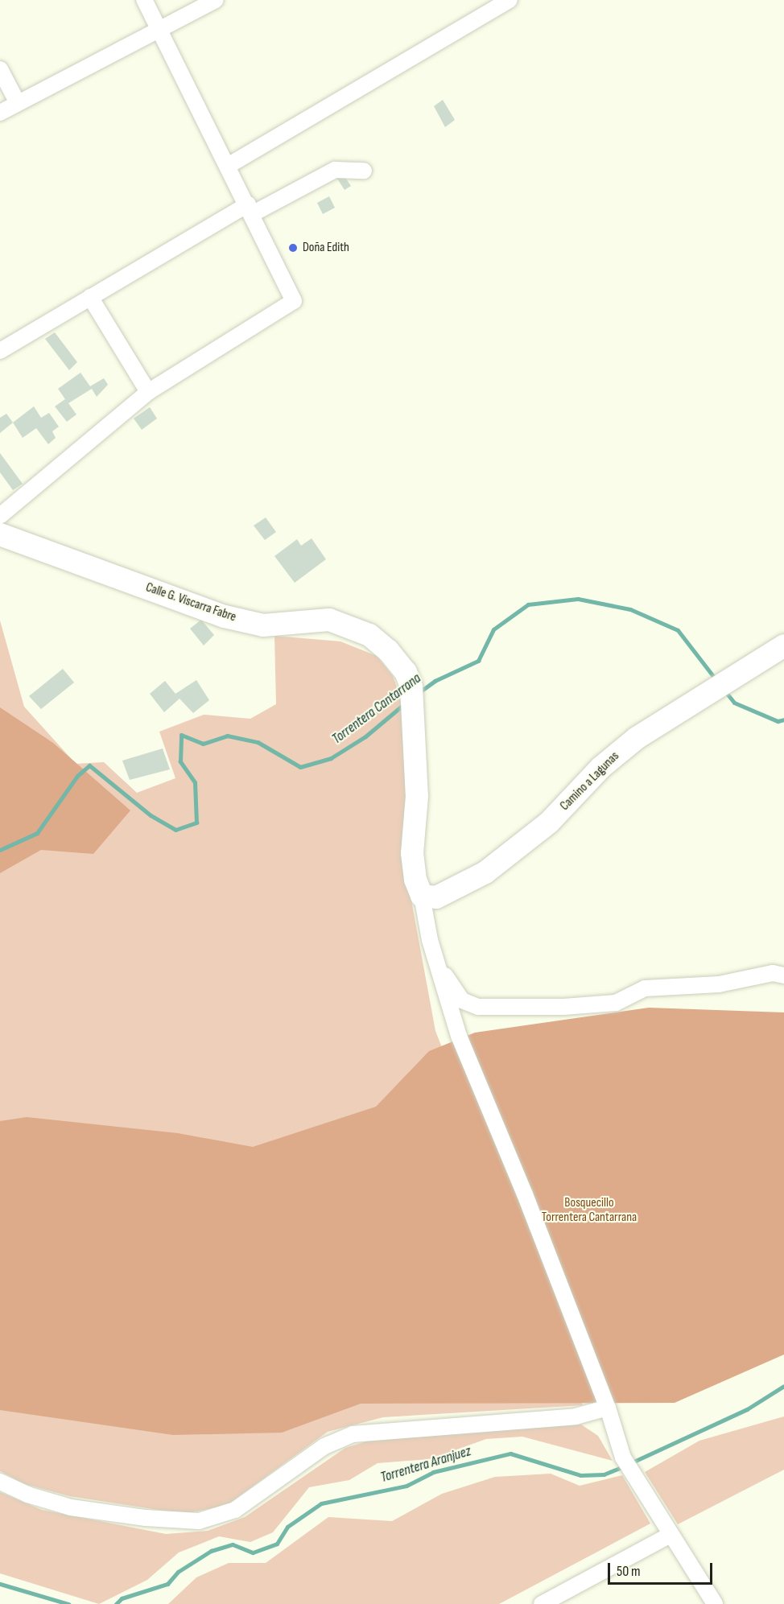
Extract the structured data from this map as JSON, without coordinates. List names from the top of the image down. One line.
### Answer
{"streets":{"street":["Calle G. Viscarra Fabre","Camino a Lagunas"]},"crossings":[["Calle G. Viscarra Fabre","Camino a Lagunas"]],"water":["Torrentera Cantarrana","Torrentera Aranjuez"],"parks":["Bosquecillo Torrentera Cantarrana"],"places":["Doña Edith"],"scale_bar":"50 m"}
